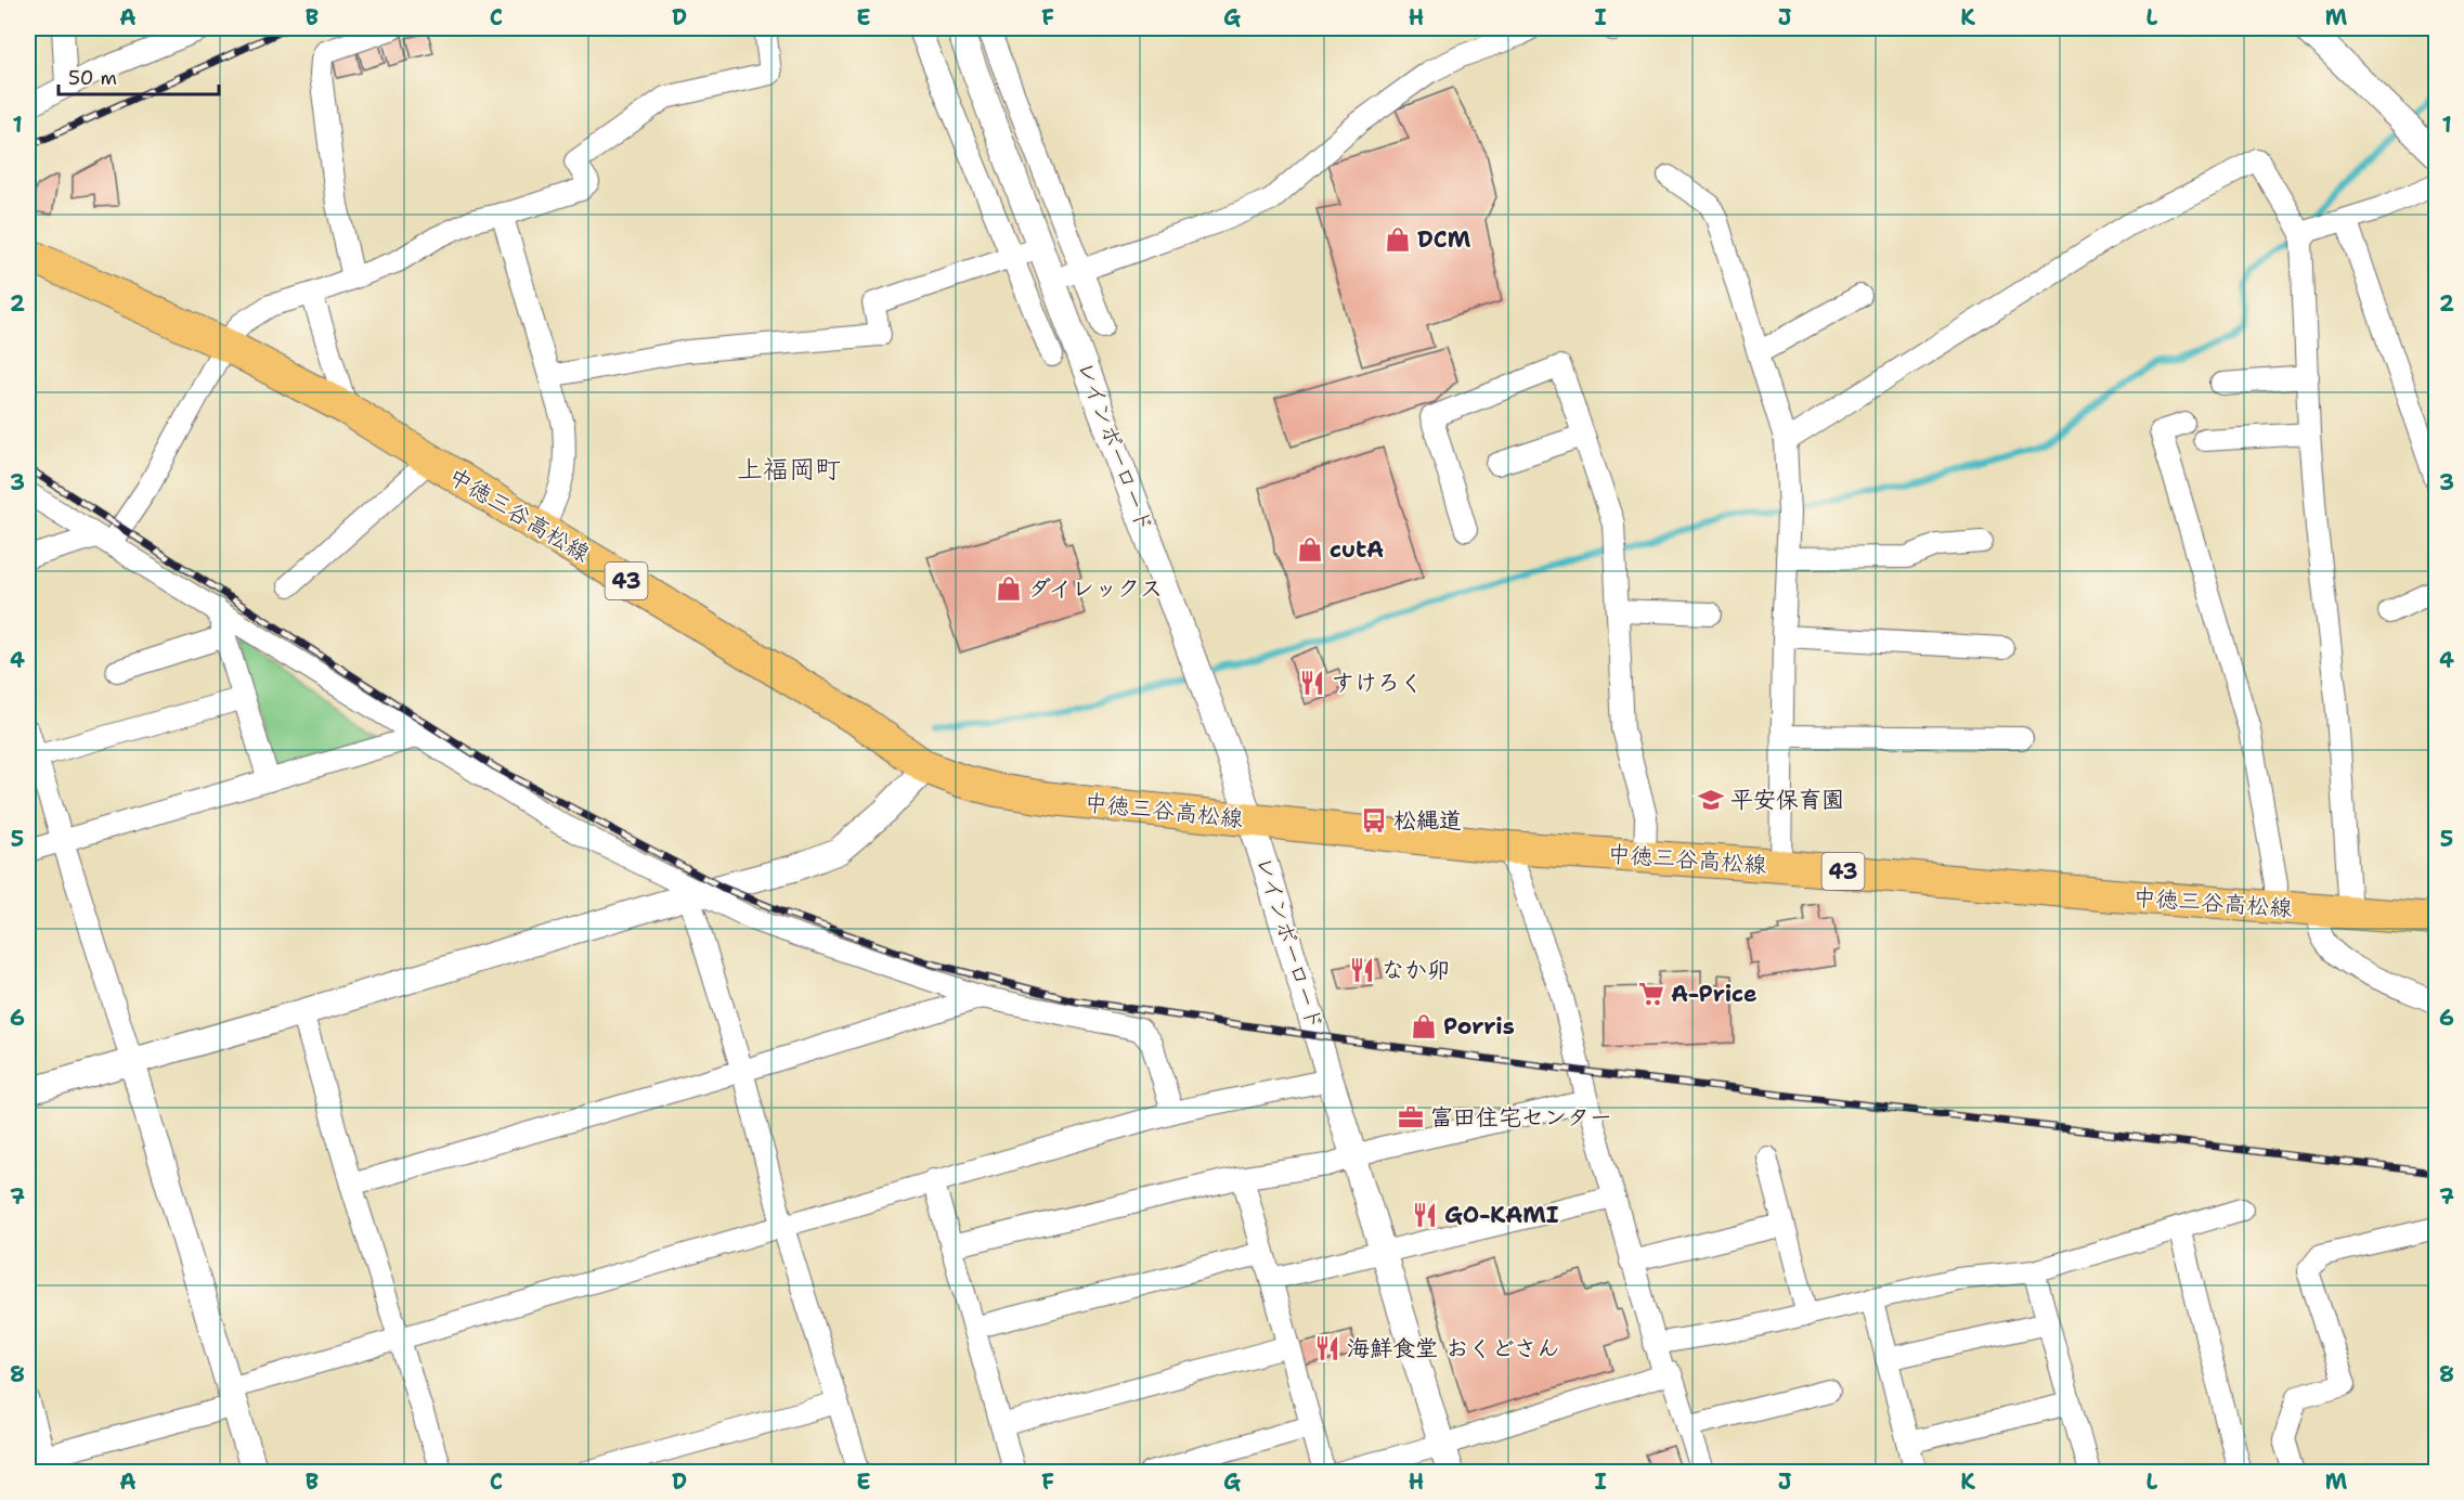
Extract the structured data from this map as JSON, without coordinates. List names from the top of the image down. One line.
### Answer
{"streets":{"main road":["中徳三谷高松線","43"],"street":["レインボーロード"]},"crossings":[["レインボーロード","中徳三谷高松線"]],"districts":["上福岡町"],"places":{"shop":["DCM","cutA","ダイレックス","Porris"],"restaurant":["すけろく","なか卯","GO-KAMI","海鮮食堂 おくどさん"],"school or university":["平安保育園"],"bus stop":["松縄道"],"supermarket":["A-Price"],"office":["富田住宅センター"]},"scale_bar":"50 m","grid":{"columns":["A","B","C","D","E","F","G","H","I","J","K","L","M"],"rows":["1","2","3","4","5","6","7","8"]}}
